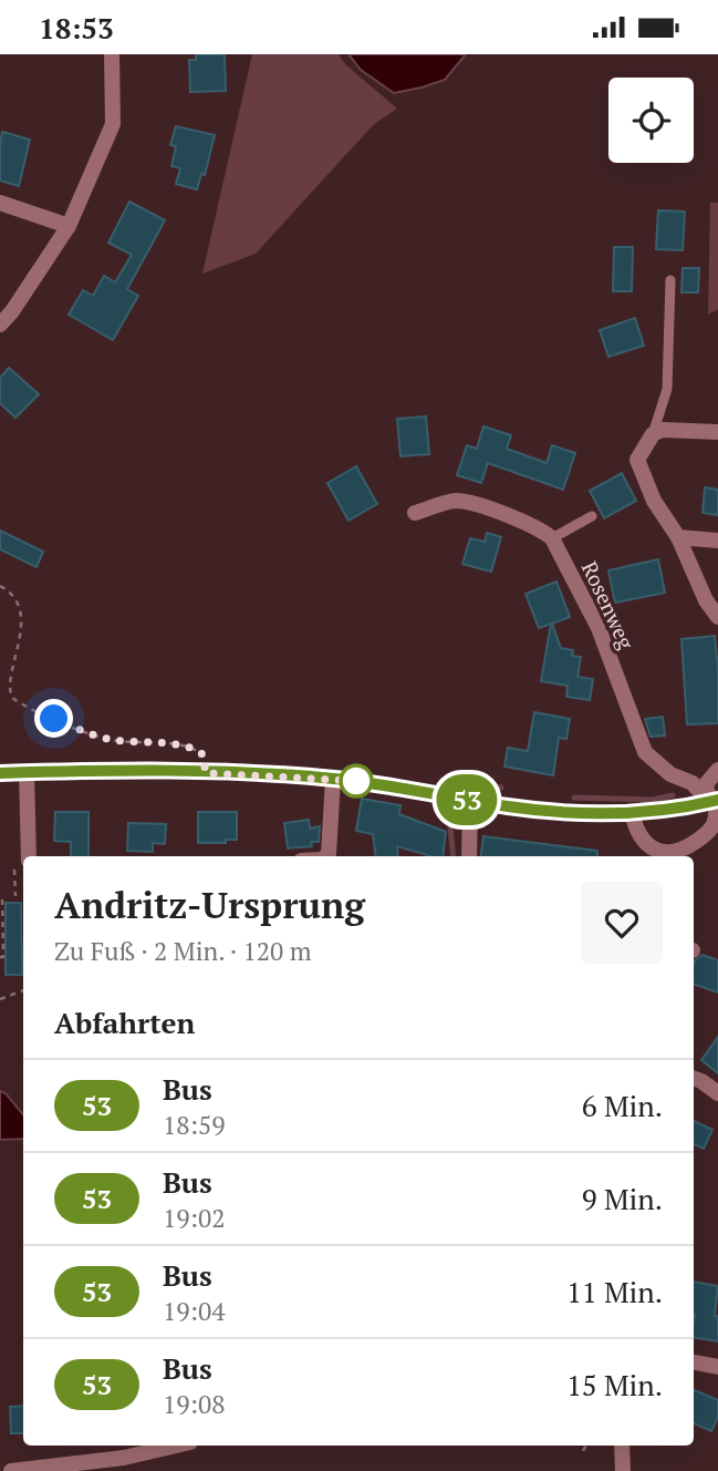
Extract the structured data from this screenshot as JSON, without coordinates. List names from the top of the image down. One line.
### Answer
{"streets":{"street":["Rosenweg"]},"lines":["bus line 53"],"page":{"status":"18:53","on_map":"53","heading":[["Andritz-Ursprung","Zu Fuß · 2 Min. · 120 m"],"Abfahrten"],"list":[{"mark":"53","name":"Bus","note":"18:59","value":"6 Min."},{"mark":"53","name":"Bus","note":"19:02","value":"9 Min."},{"mark":"53","name":"Bus","note":"19:04","value":"11 Min."},{"mark":"53","name":"Bus","note":"19:08","value":"15 Min."}]}}
